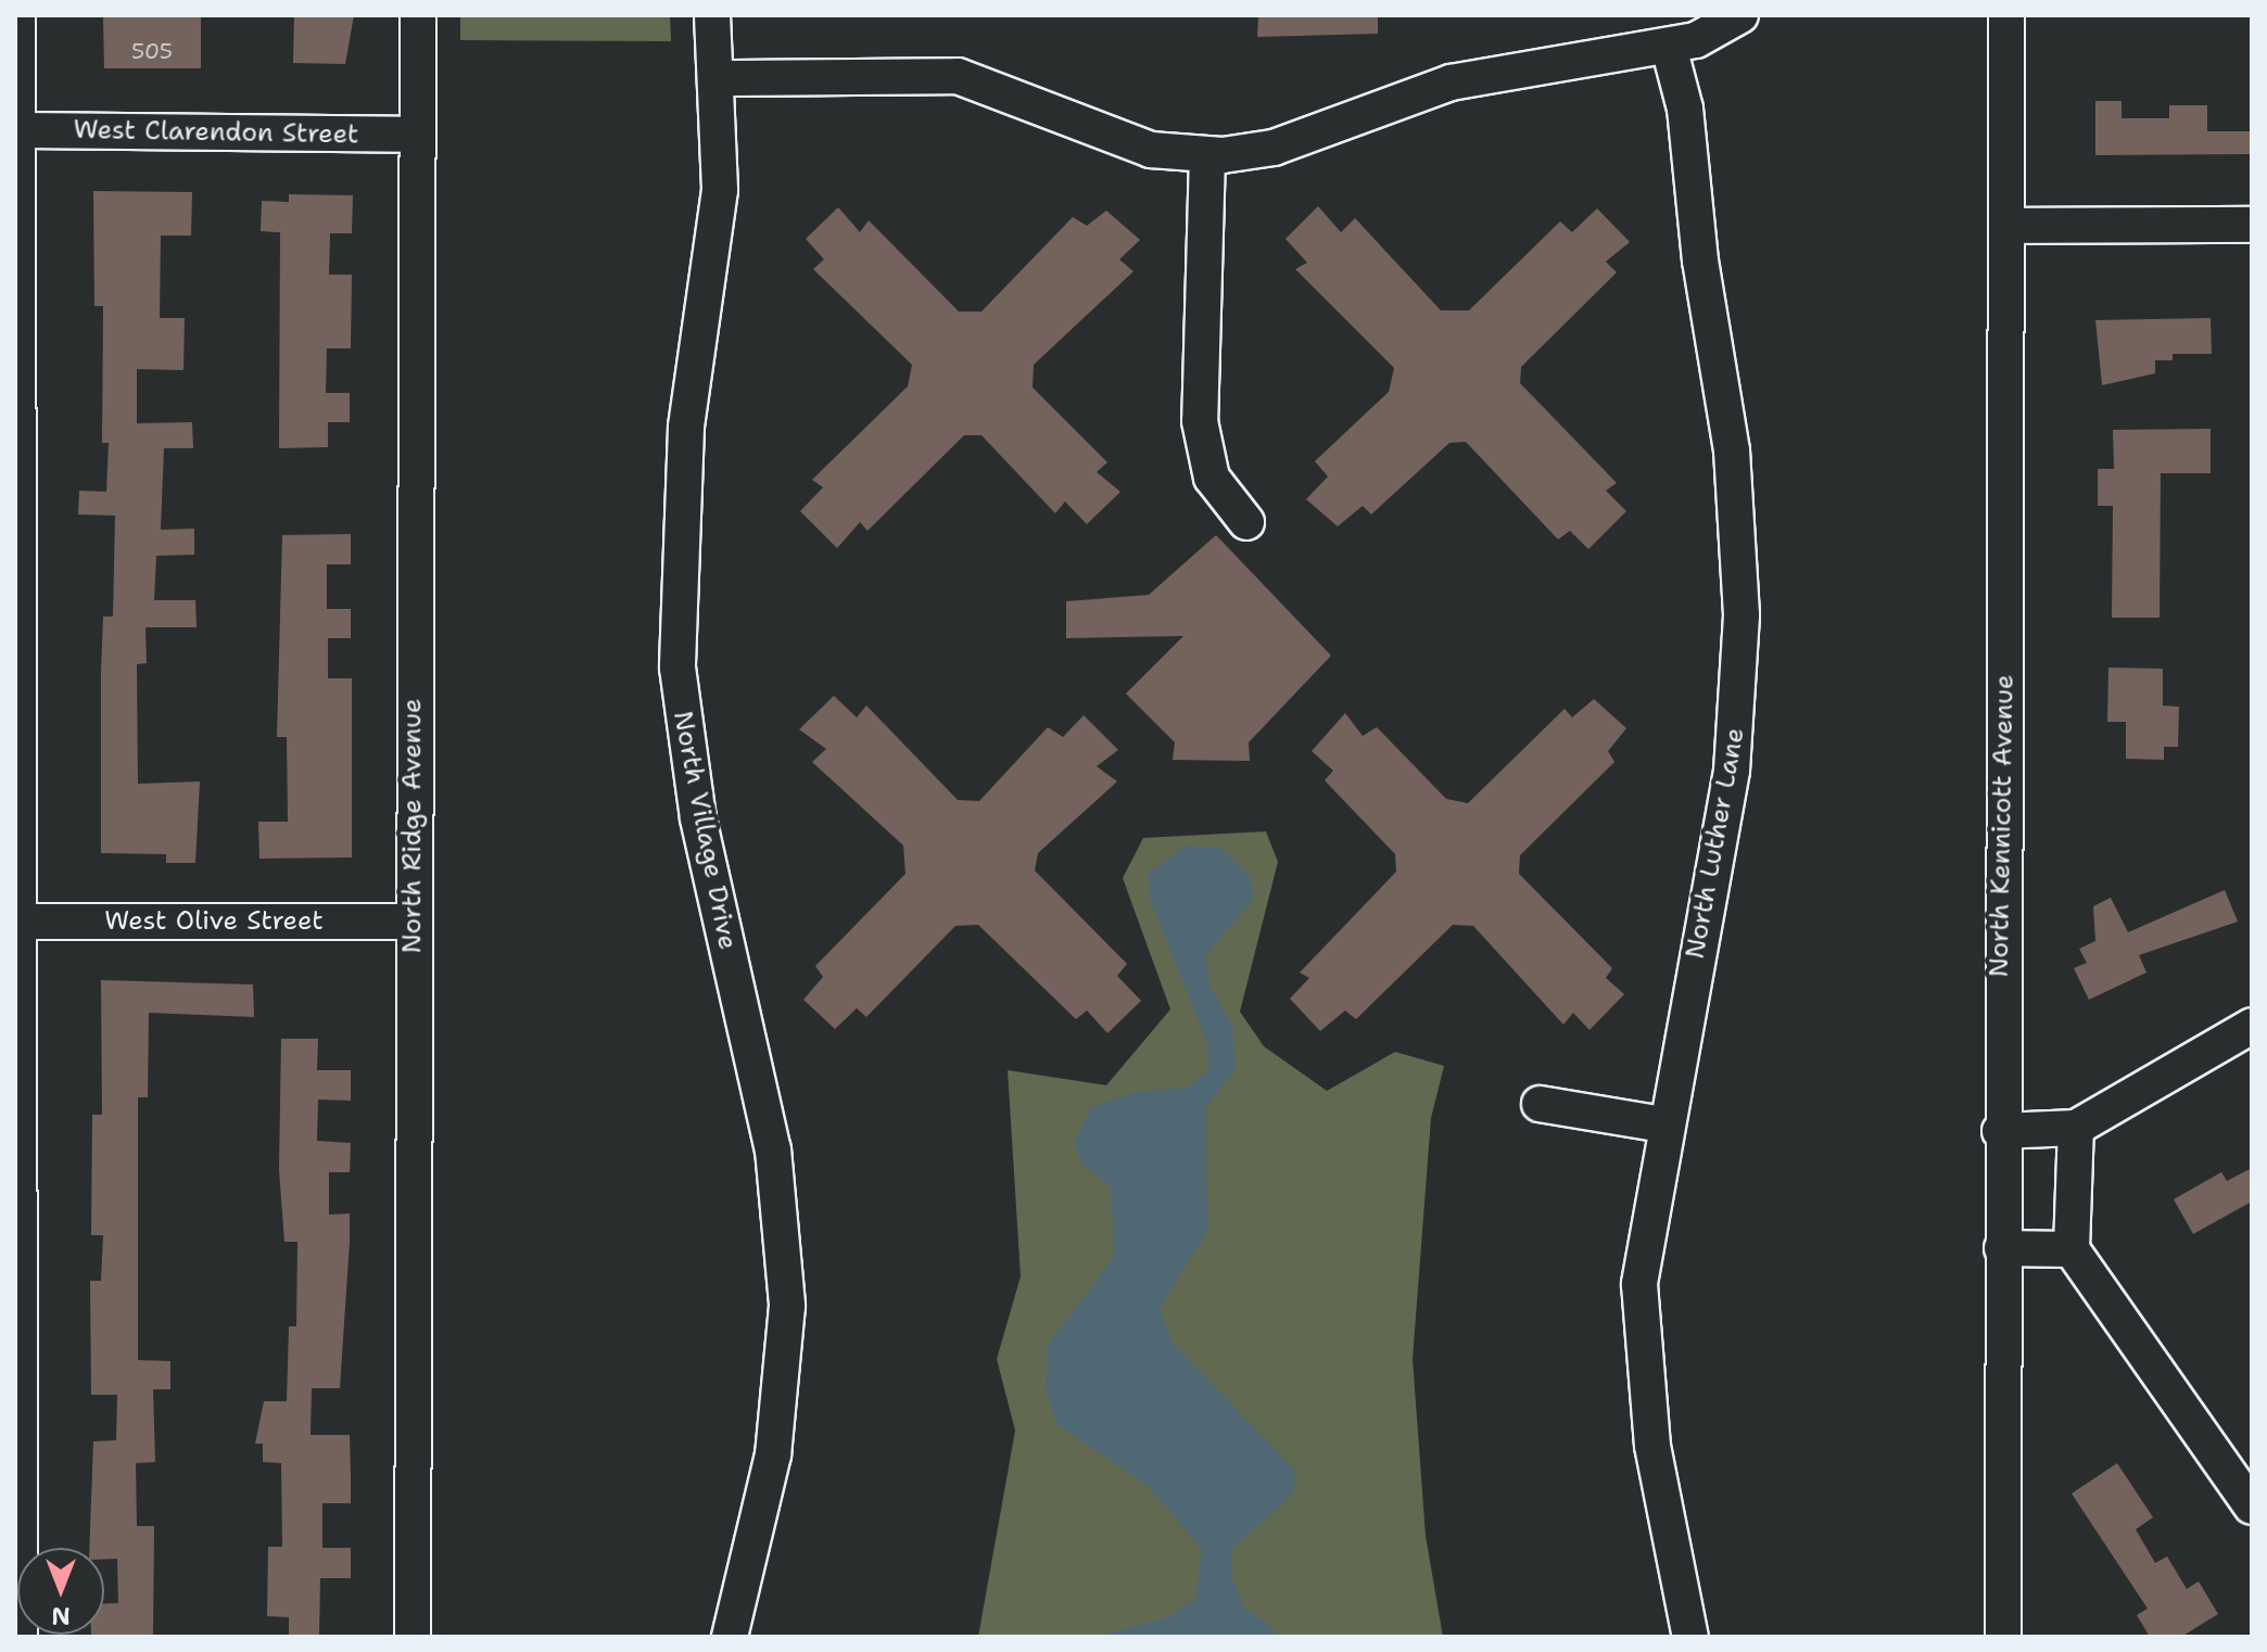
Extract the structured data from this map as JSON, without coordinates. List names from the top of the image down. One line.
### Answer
{"streets":{"street":["West Clarendon Street","North Ridge Avenue","North Kennicott Avenue","North Village Drive","North Luther Lane","West Olive Street"]},"crossings":[["West Clarendon Street","North Ridge Avenue"],["North Ridge Avenue","West Olive Street"]],"house_numbers":["505"],"north":"bottom"}
